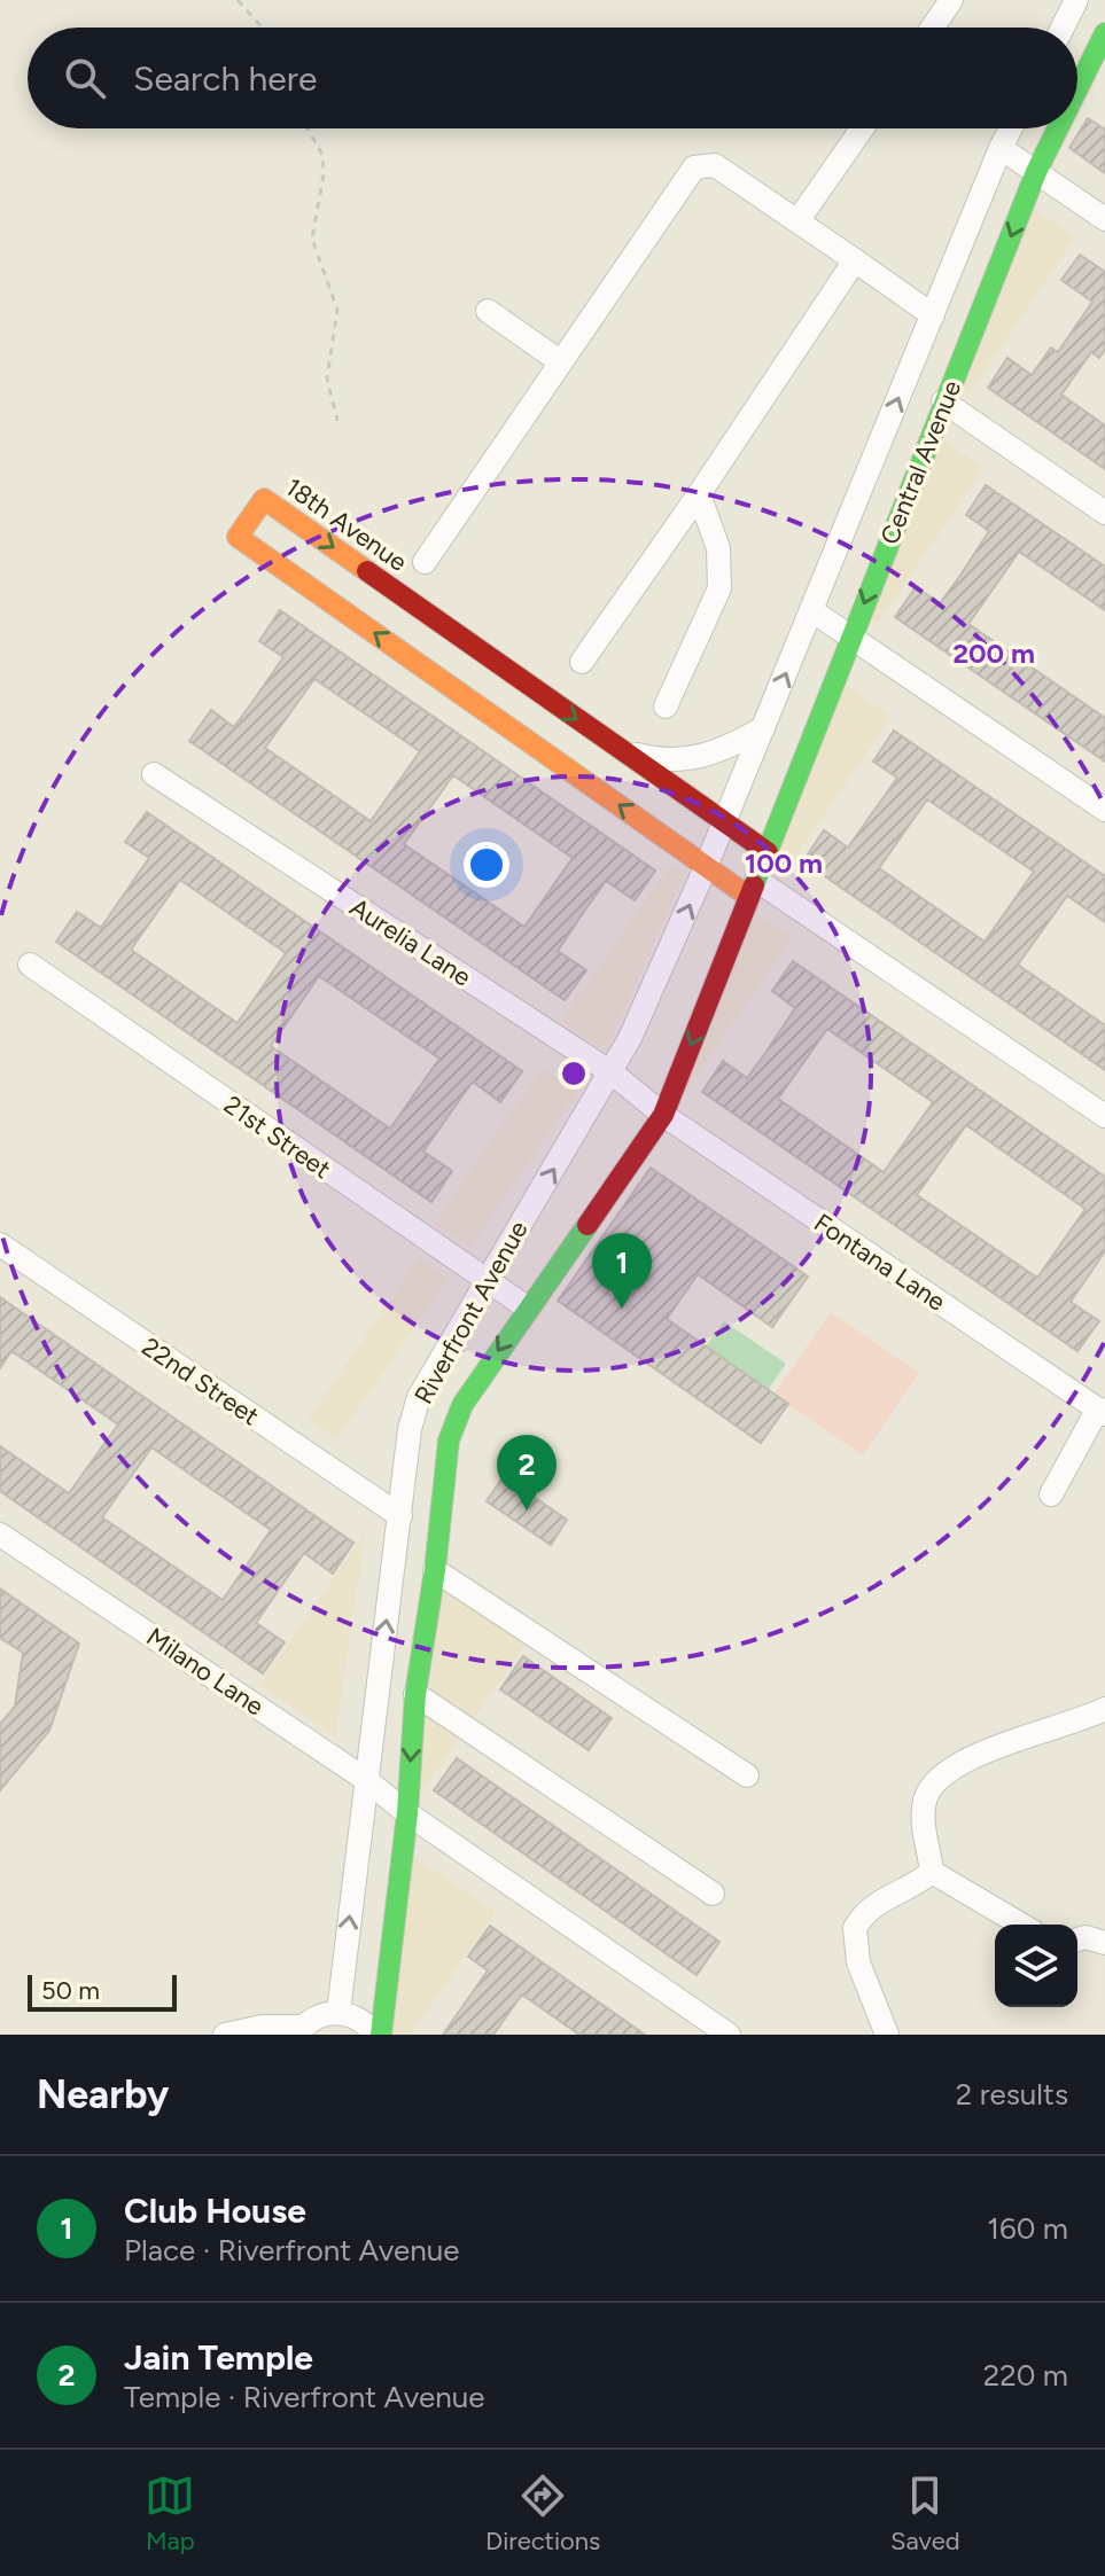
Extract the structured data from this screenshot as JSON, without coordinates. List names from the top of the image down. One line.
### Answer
{"streets":{"street":["Central Avenue","18th Avenue","Aurelia Lane","21st Street","Fontana Lane","Riverfront Avenue","22nd Street","Milano Lane"]},"crossings":[["Central Avenue","18th Avenue"],["Central Avenue","Riverfront Avenue"],["18th Avenue","Riverfront Avenue"],["Aurelia Lane","Fontana Lane"],["Aurelia Lane","Riverfront Avenue"],["21st Street","Riverfront Avenue"],["Fontana Lane","Riverfront Avenue"],["Riverfront Avenue","22nd Street"],["Riverfront Avenue","Milano Lane"]],"scale_bar":"50 m","page":{"search":"Search here","pins":["1","2"],"scale":"50 m","heading":["Nearby","2 results"],"list":[{"mark":"1","name":"Club House","note":"Place · Riverfront Avenue","value":"160 m"},{"mark":"2","name":"Jain Temple","note":"Temple · Riverfront Avenue","value":"220 m"}],"nav":["Map","Directions","Saved"]},"rings":["200 m","100 m"]}
